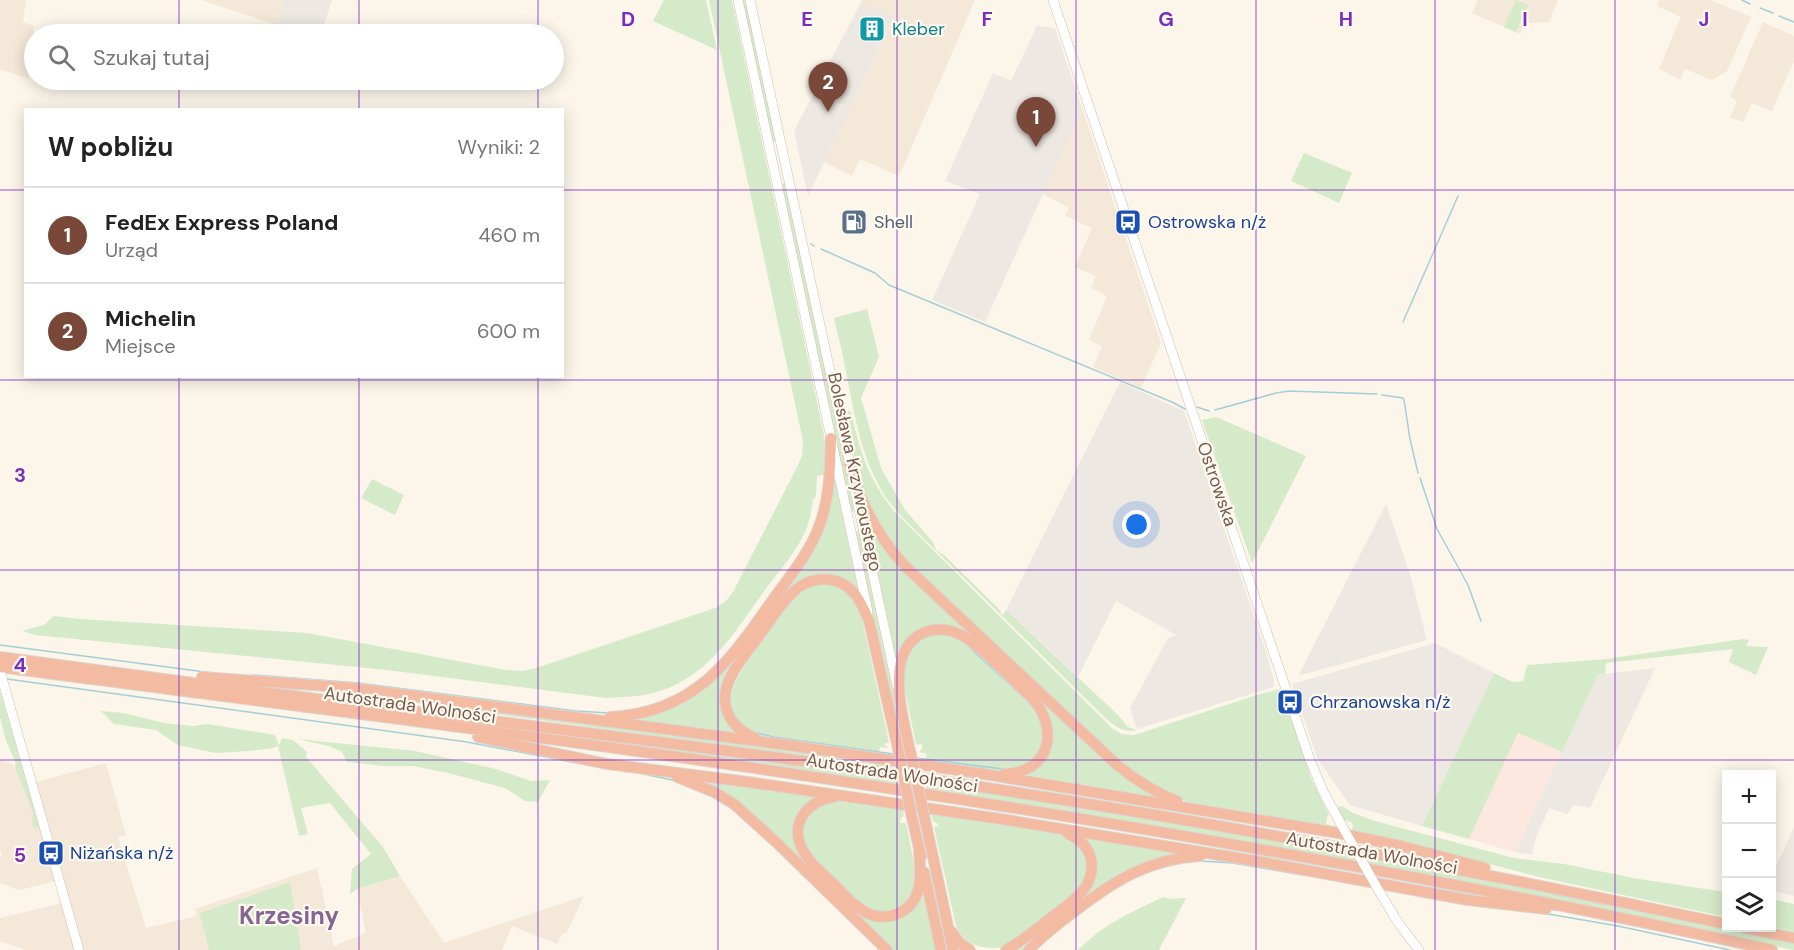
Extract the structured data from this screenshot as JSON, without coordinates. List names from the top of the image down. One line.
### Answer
{"streets":{"highway":["Bolesława Krzywoustego","Autostrada Wolności"],"main road":["Ostrowska"]},"districts":["Krzesiny"],"places":{"building":["Kleber"],"fuel station":["Shell"],"bus stop":["Ostrowska n/ż","Chrzanowska n/ż","Niżańska n/ż"]},"page":{"search":"Szukaj tutaj","pins":["2","1"],"heading":["W pobliżu","Wyniki: 2"],"list":[{"mark":"1","name":"FedEx Express Poland","note":"Urząd","value":"460 m"},{"mark":"2","name":"Michelin","note":"Miejsce","value":"600 m"}],"map_buttons":["+","−"]},"grid":{"columns":["D","E","F","G","H","I","J"],"rows":["3","4","5"]}}
